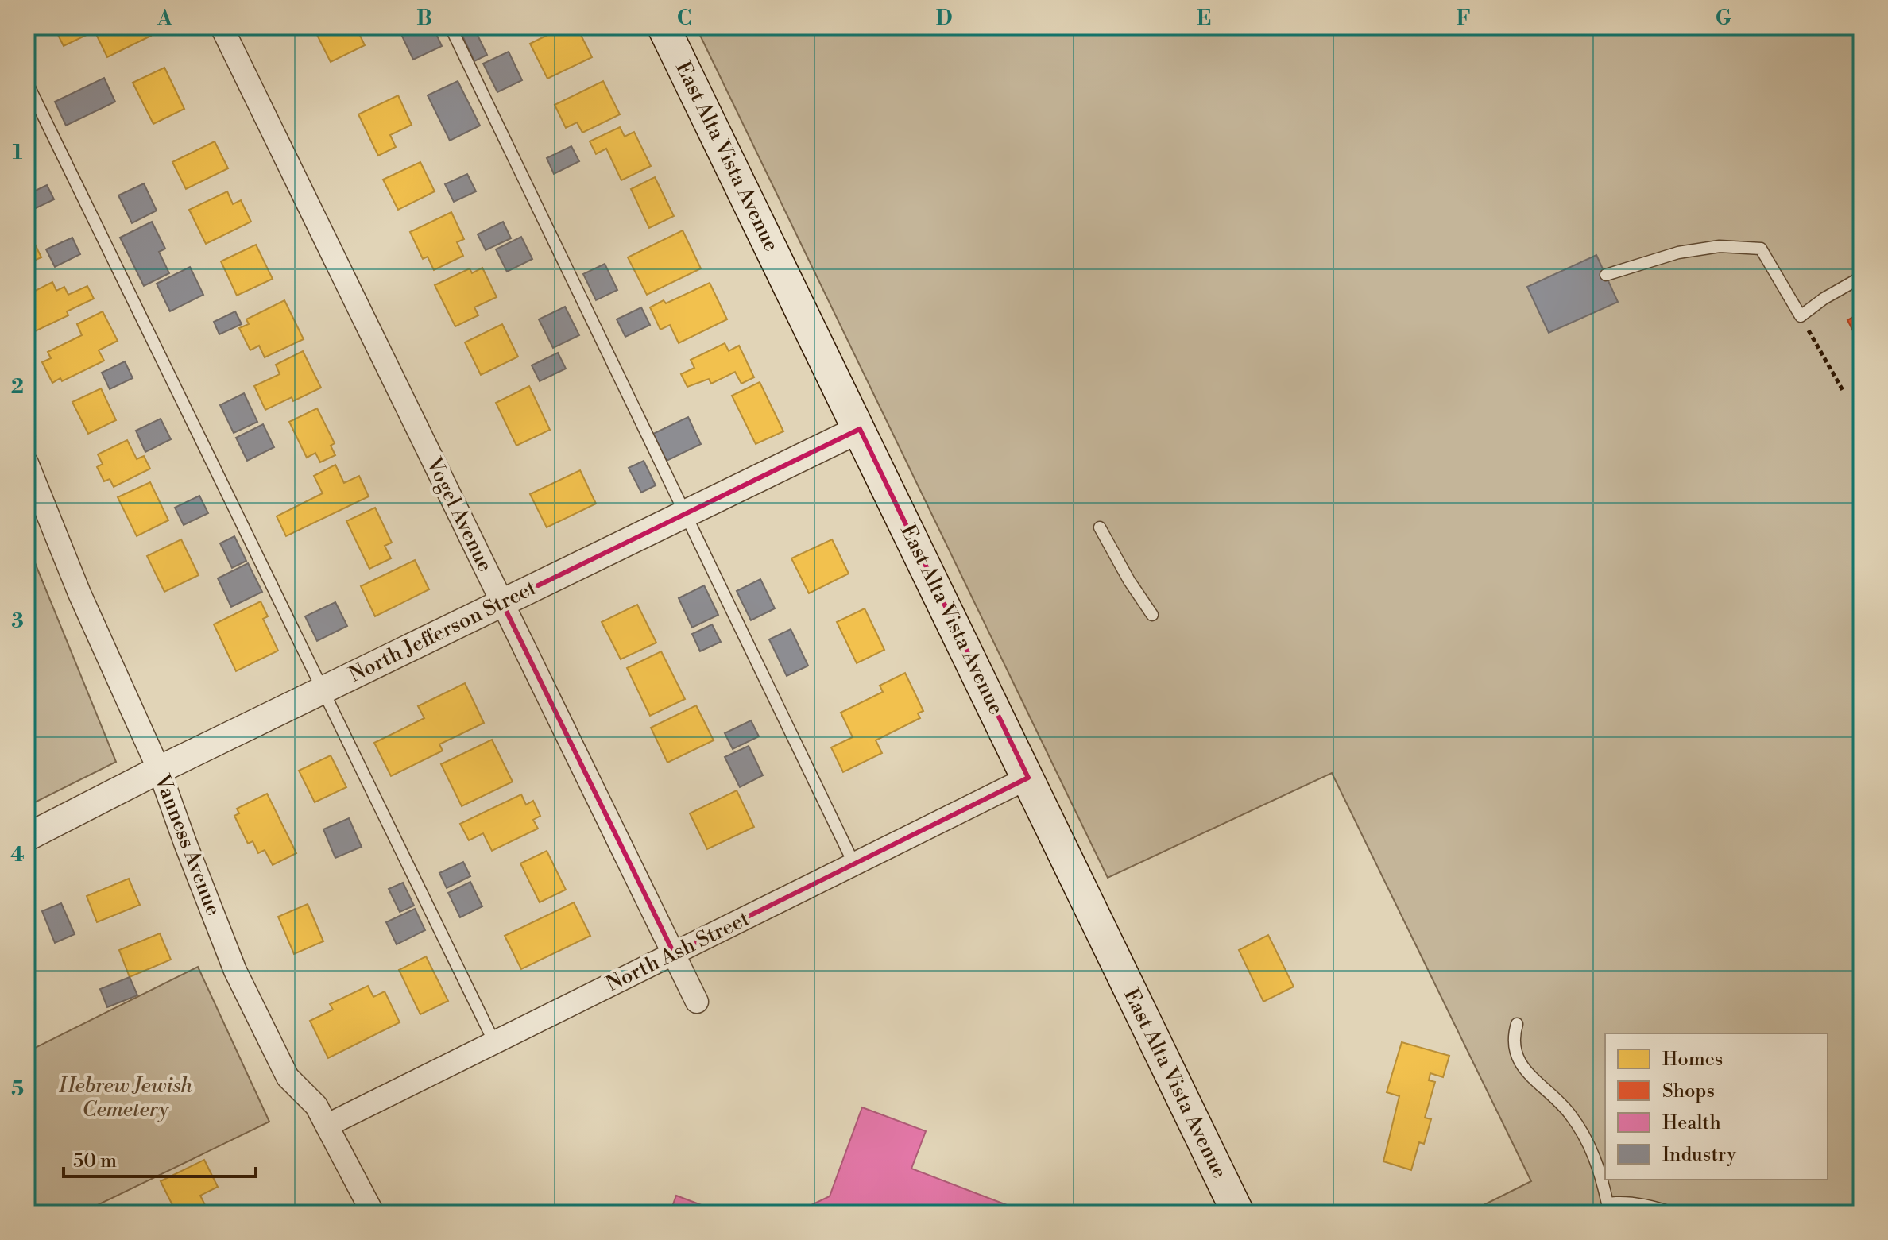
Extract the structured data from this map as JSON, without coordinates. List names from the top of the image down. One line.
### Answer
{"streets":{"main road":["East Alta Vista Avenue"],"street":["Vogel Avenue","North Jefferson Street","Vanness Avenue","North Ash Street"]},"crossings":[["East Alta Vista Avenue","North Jefferson Street"],["East Alta Vista Avenue","North Ash Street"],["Vogel Avenue","North Jefferson Street"],["Vogel Avenue","North Ash Street"],["North Jefferson Street","Vanness Avenue"],["Vanness Avenue","North Ash Street"]],"parks":["Hebrew Jewish Cemetery"],"legend":["Homes","Shops","Health","Industry"],"scale_bar":"50 m","grid":{"columns":["A","B","C","D","E","F","G"],"rows":["1","2","3","4","5"]}}
